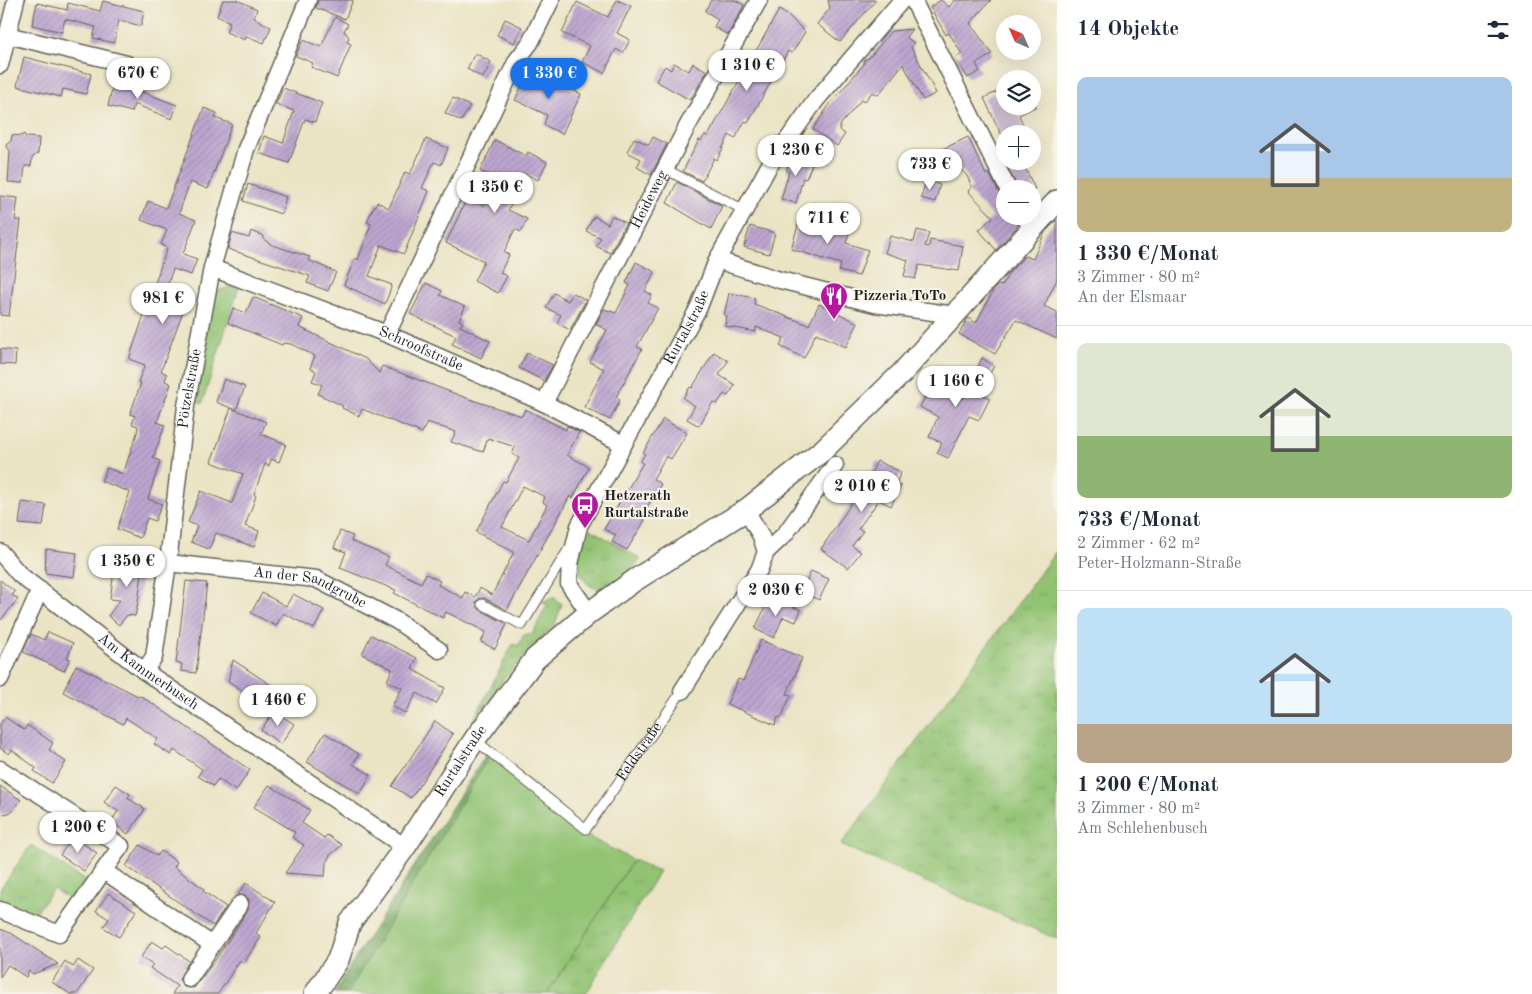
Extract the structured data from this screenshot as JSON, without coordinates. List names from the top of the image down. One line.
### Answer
{"streets":{"street":["Heideweg","Rurtalstraße","Schroofstraße","Pötzelstraße","An der Sandgrube","Am Kammerbusch","Feldstraße"]},"crossings":[["Heideweg","Schroofstraße"],["Rurtalstraße","Schroofstraße"],["Rurtalstraße","Am Kammerbusch"],["Rurtalstraße","Feldstraße"],["Schroofstraße","Pötzelstraße"],["Pötzelstraße","An der Sandgrube"],["Pötzelstraße","Am Kammerbusch"]],"places":{"restaurant":["Pizzeria ToTo"],"bus stop":["Hetzerath Rurtalstraße"]},"north":"top left","page":{"heading":"14 Objekte","map_buttons":["+","−"],"price":["1 310 €","670 €","1 330 €","1 230 €","733 €","1 350 €","711 €","981 €","1 160 €","2 010 €","1 350 €","2 030 €","1 460 €","1 200 €"],"list":[{"name":"1 330 €/Monat","note":"3 Zimmer · 80 m² · An der Elsmaar"},{"name":"733 €/Monat","note":"2 Zimmer · 62 m² · Peter-Holzmann-Straße"},{"name":"1 200 €/Monat","note":"3 Zimmer · 80 m² · Am Schlehenbusch"}]}}
